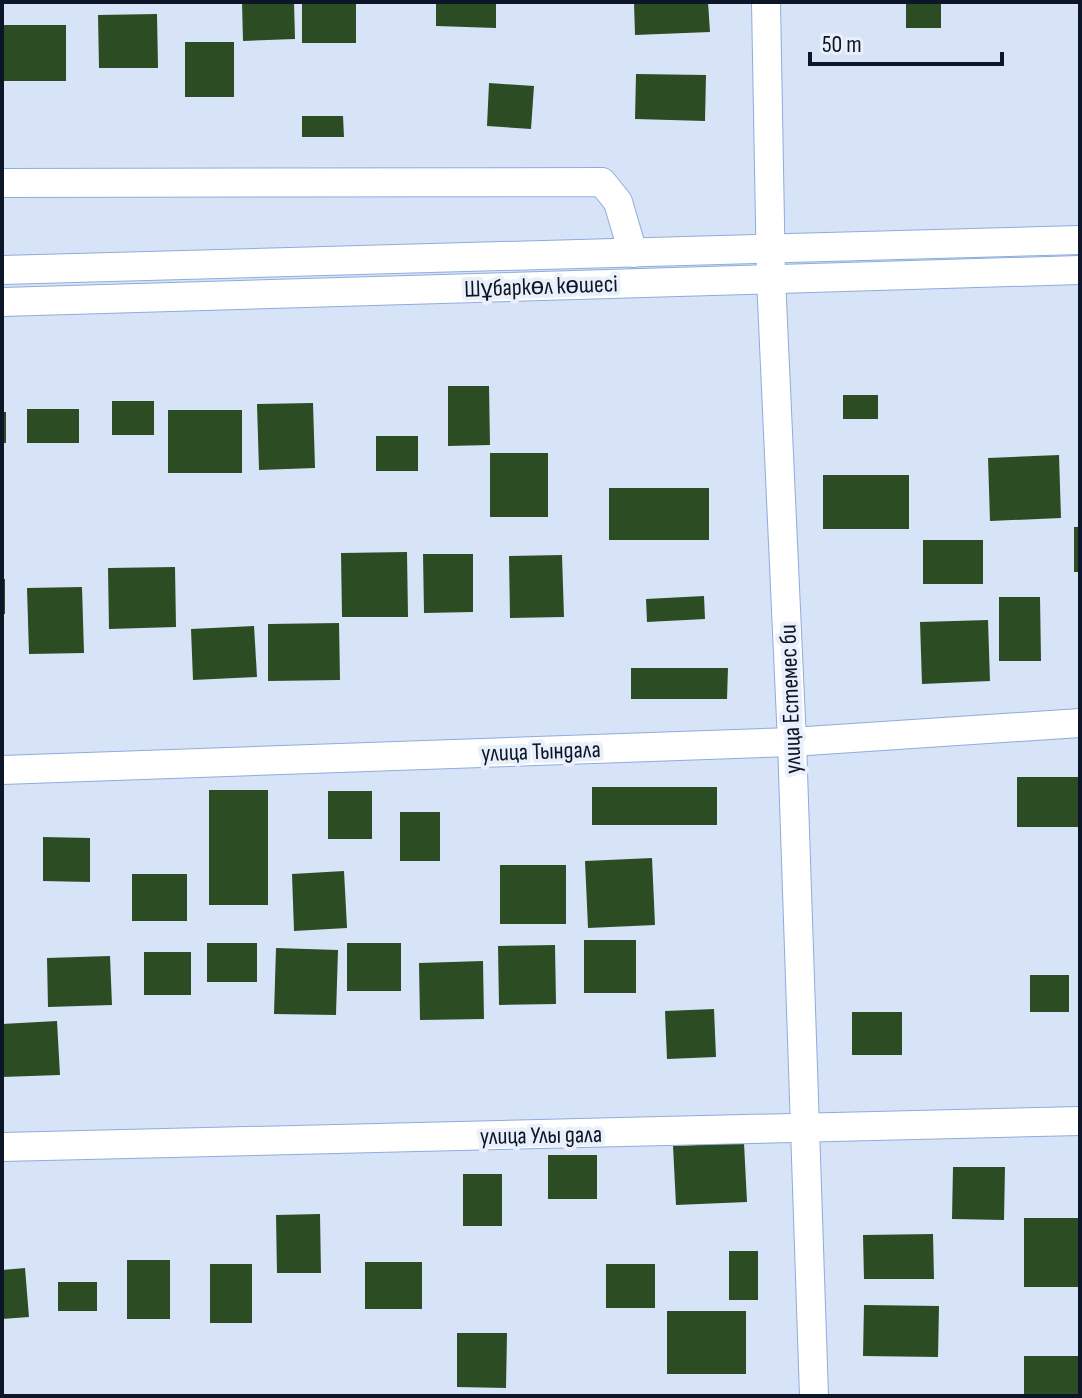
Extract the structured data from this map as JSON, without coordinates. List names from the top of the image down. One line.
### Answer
{"streets":{"street":["Шұбаркөл көшесі","улица Естемес би","улица Тындала","улица Улы дала"]},"crossings":[["Шұбаркөл көшесі","улица Естемес би"],["улица Естемес би","улица Тындала"],["улица Естемес би","улица Улы дала"]],"scale_bar":"50 m"}
